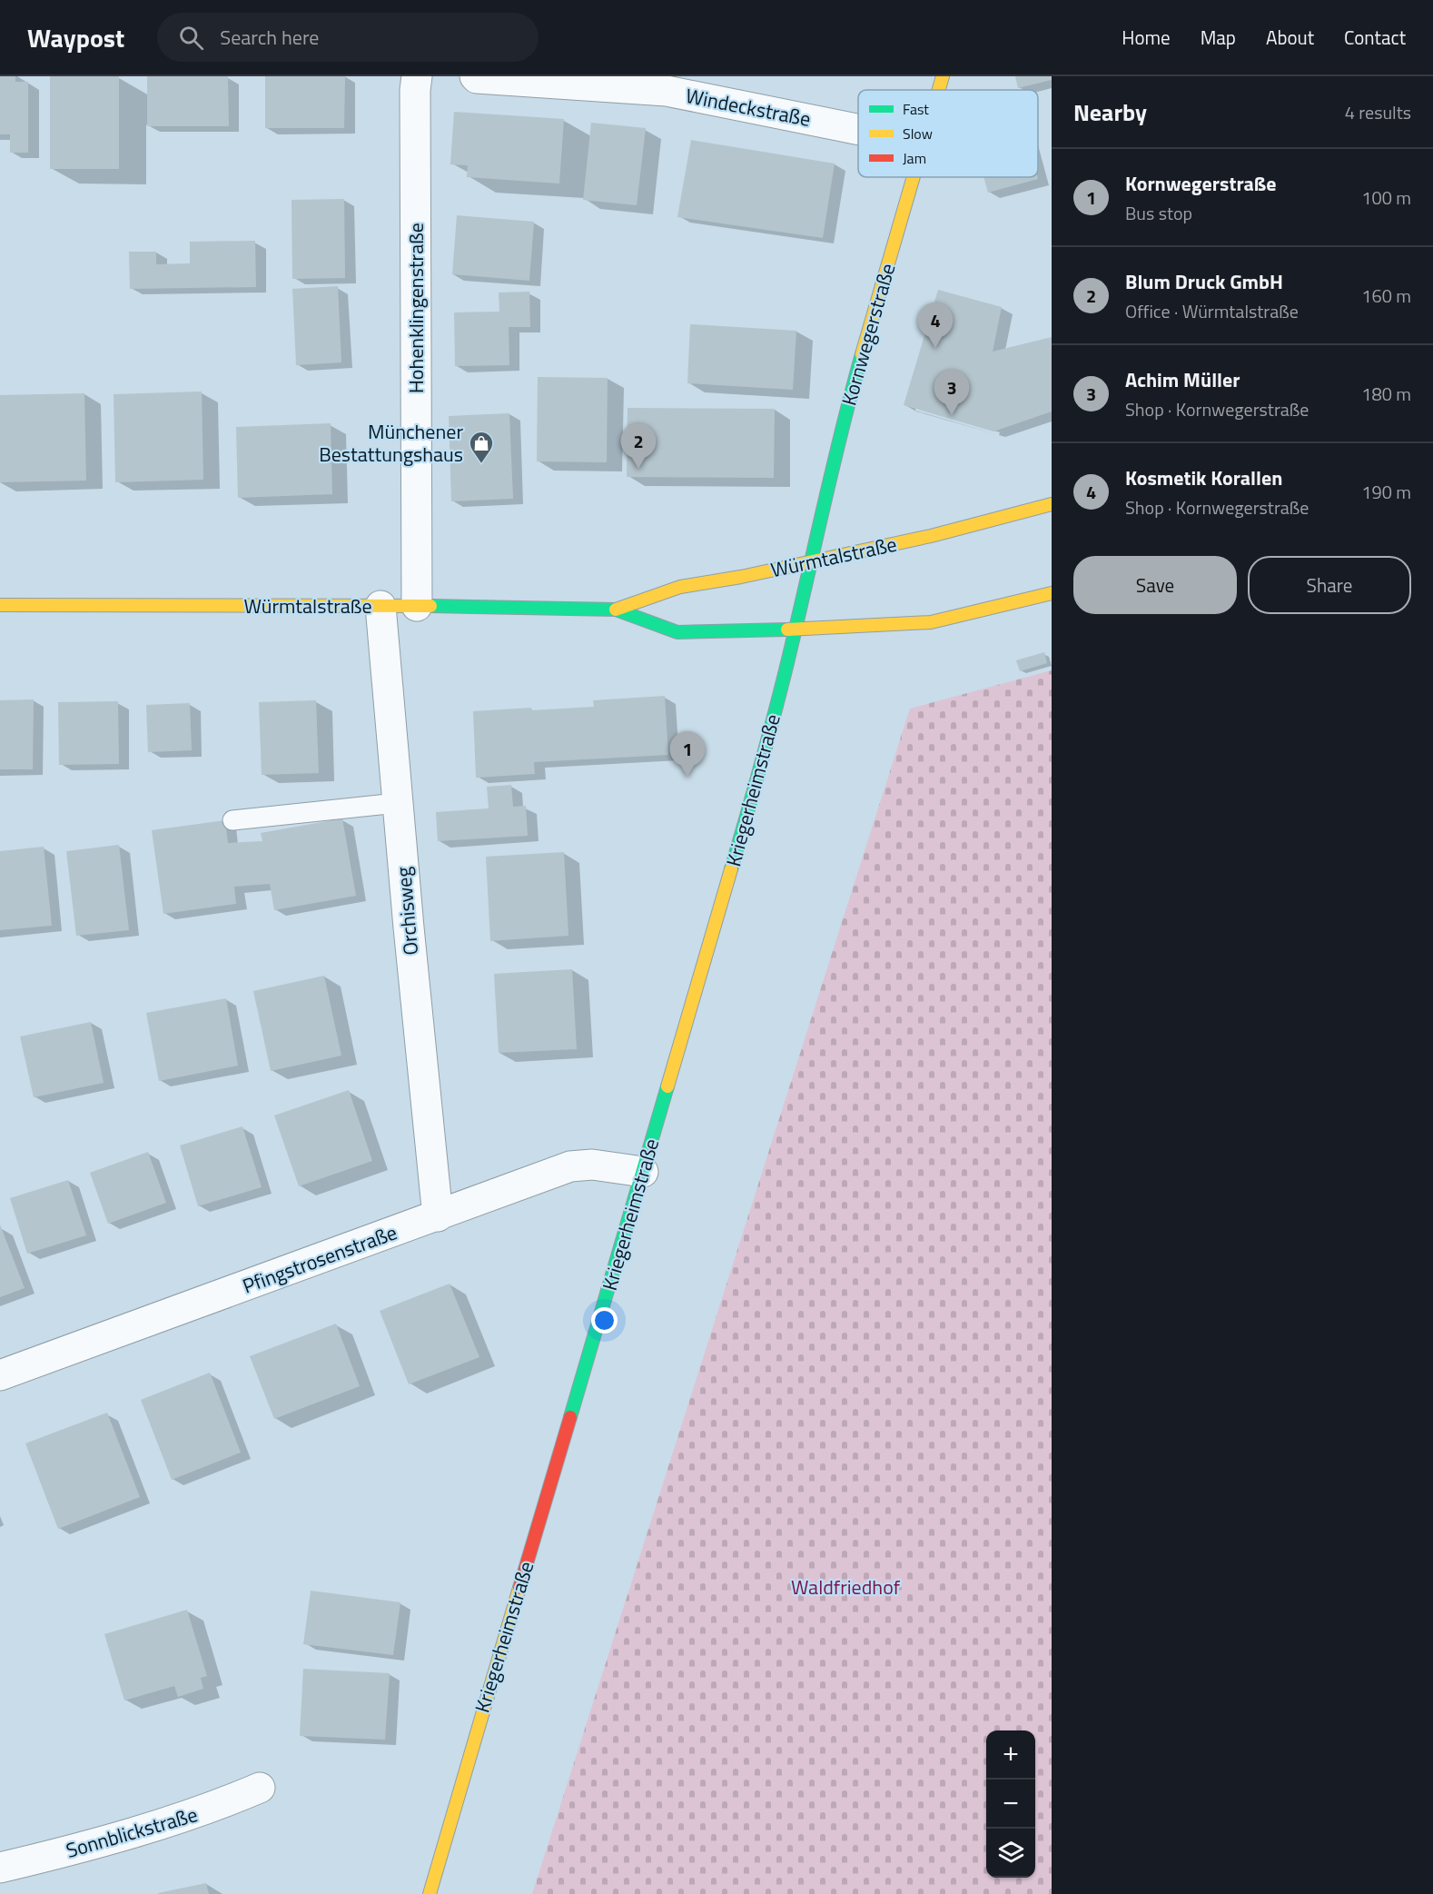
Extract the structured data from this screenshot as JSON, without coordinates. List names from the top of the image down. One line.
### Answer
{"streets":{"street":["Windeckstraße","Hohenklingenstraße","Kornwegerstraße","Würmtalstraße","Kriegerheimstraße","Orchisweg","Pfingstrosenstraße","Sonnblickstraße"]},"crossings":[["Hohenklingenstraße","Würmtalstraße"],["Kornwegerstraße","Würmtalstraße"],["Kornwegerstraße","Kriegerheimstraße"],["Würmtalstraße","Kriegerheimstraße"],["Würmtalstraße","Orchisweg"],["Kriegerheimstraße","Pfingstrosenstraße"],["Orchisweg","Pfingstrosenstraße"]],"parks":["Waldfriedhof"],"places":{"shop":["Münchener Bestattungshaus"]},"legend":["Fast","Slow","Jam"],"page":{"header":"Waypost","search":"Search here","nav":["Home","Map","About","Contact"],"heading":["Nearby","4 results"],"list":[{"mark":"1","name":"Kornwegerstraße","note":"Bus stop","value":"100 m"},{"mark":"2","name":"Blum Druck GmbH","note":"Office · Würmtalstraße","value":"160 m"},{"mark":"3","name":"Achim Müller","note":"Shop · Kornwegerstraße","value":"180 m"},{"mark":"4","name":"Kosmetik Korallen","note":"Shop · Kornwegerstraße","value":"190 m"}],"pins":["4","3","2","1"],"buttons":["Save","Share"],"map_buttons":["+","−"]}}
